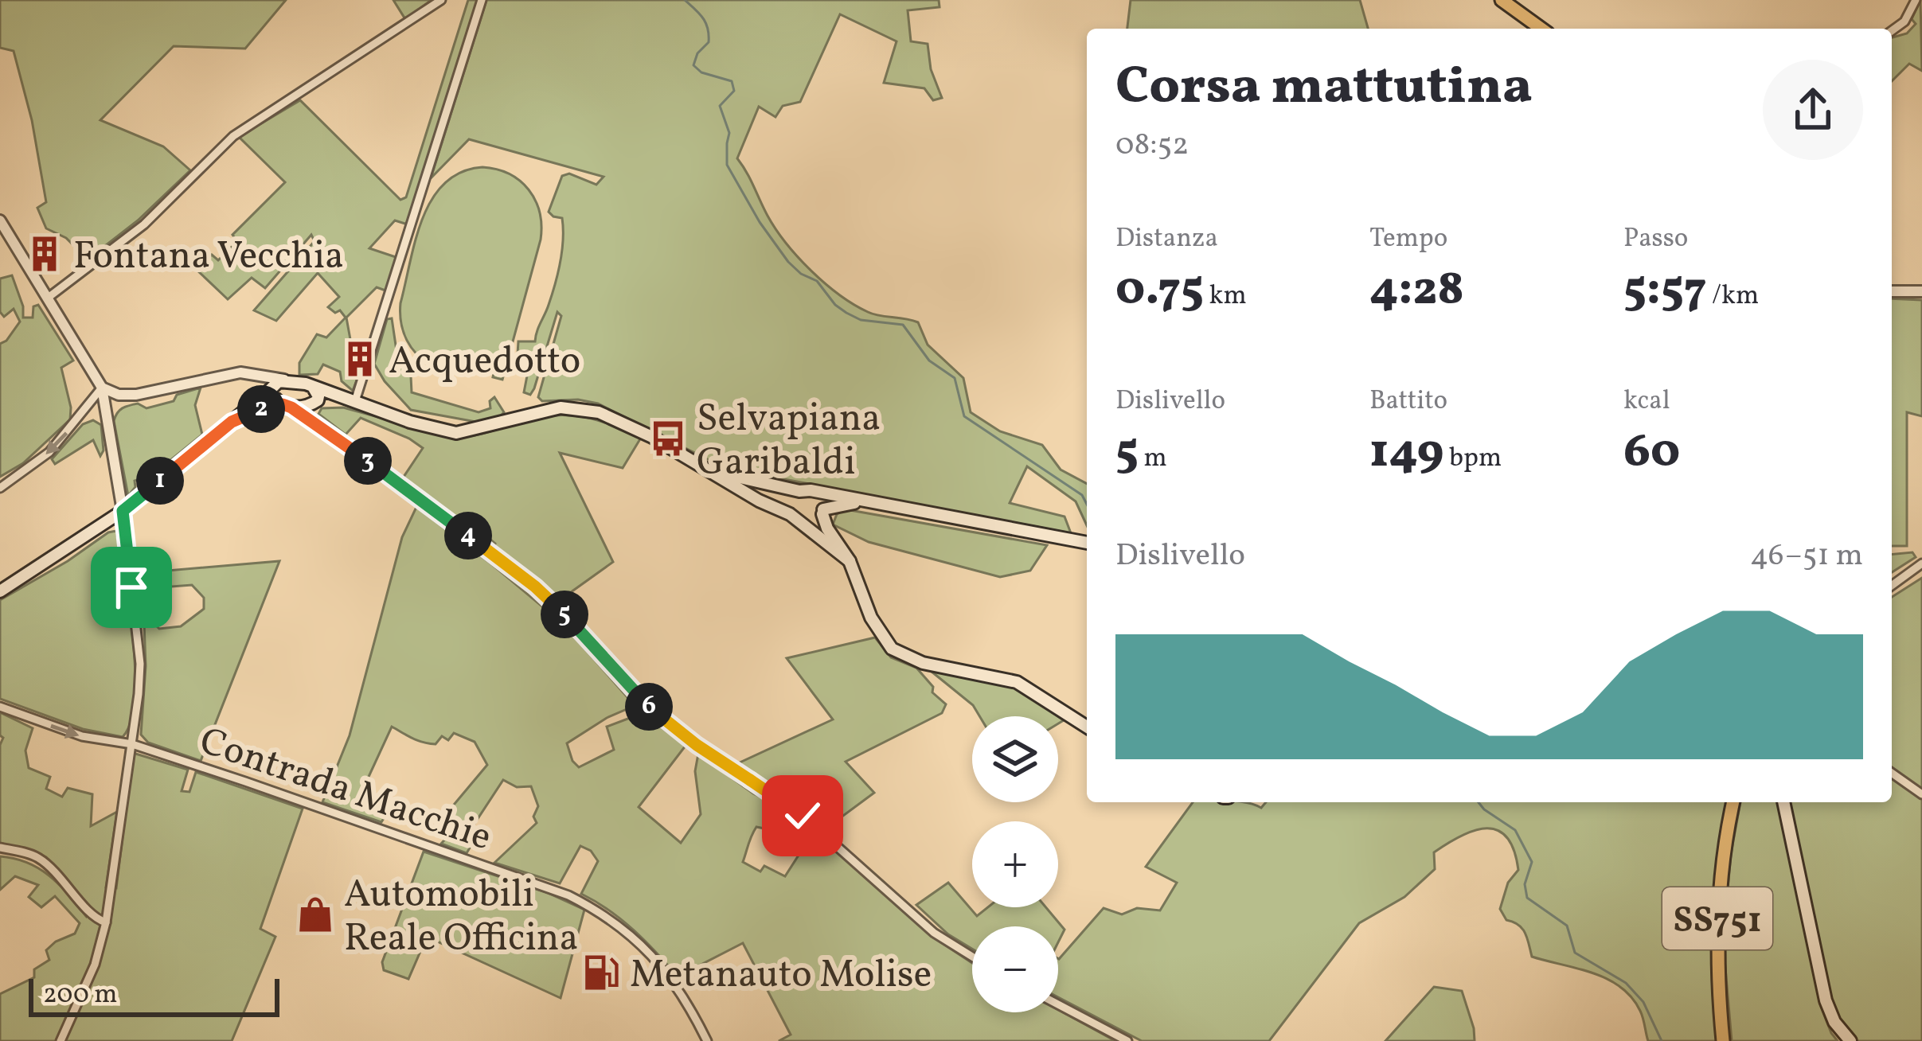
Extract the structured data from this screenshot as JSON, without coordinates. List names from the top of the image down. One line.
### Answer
{"streets":{"main road":["SS751"],"street":["Contrada Macchie"]},"places":{"building":["Fontana Vecchia","Acquedotto"],"bus stop":["Selvapiana Garibaldi"],"shop":["Automobili Reale Officina"],"fuel station":["Metanauto Molise"]},"scale_bar":"200 m","page":{"heading":["Corsa mattutina","08:52"],"stats":[["Distanza","0.75 km"],["Tempo","4:28"],["Passo","5:57 /km"],["Dislivello","5 m"],["Battito","149 bpm"],["kcal","60"]],"pins":["2","3","1","4","5","6"],"chart":["Dislivello","46–51 m"],"map_buttons":["+","−"],"scale":"200 m"}}
